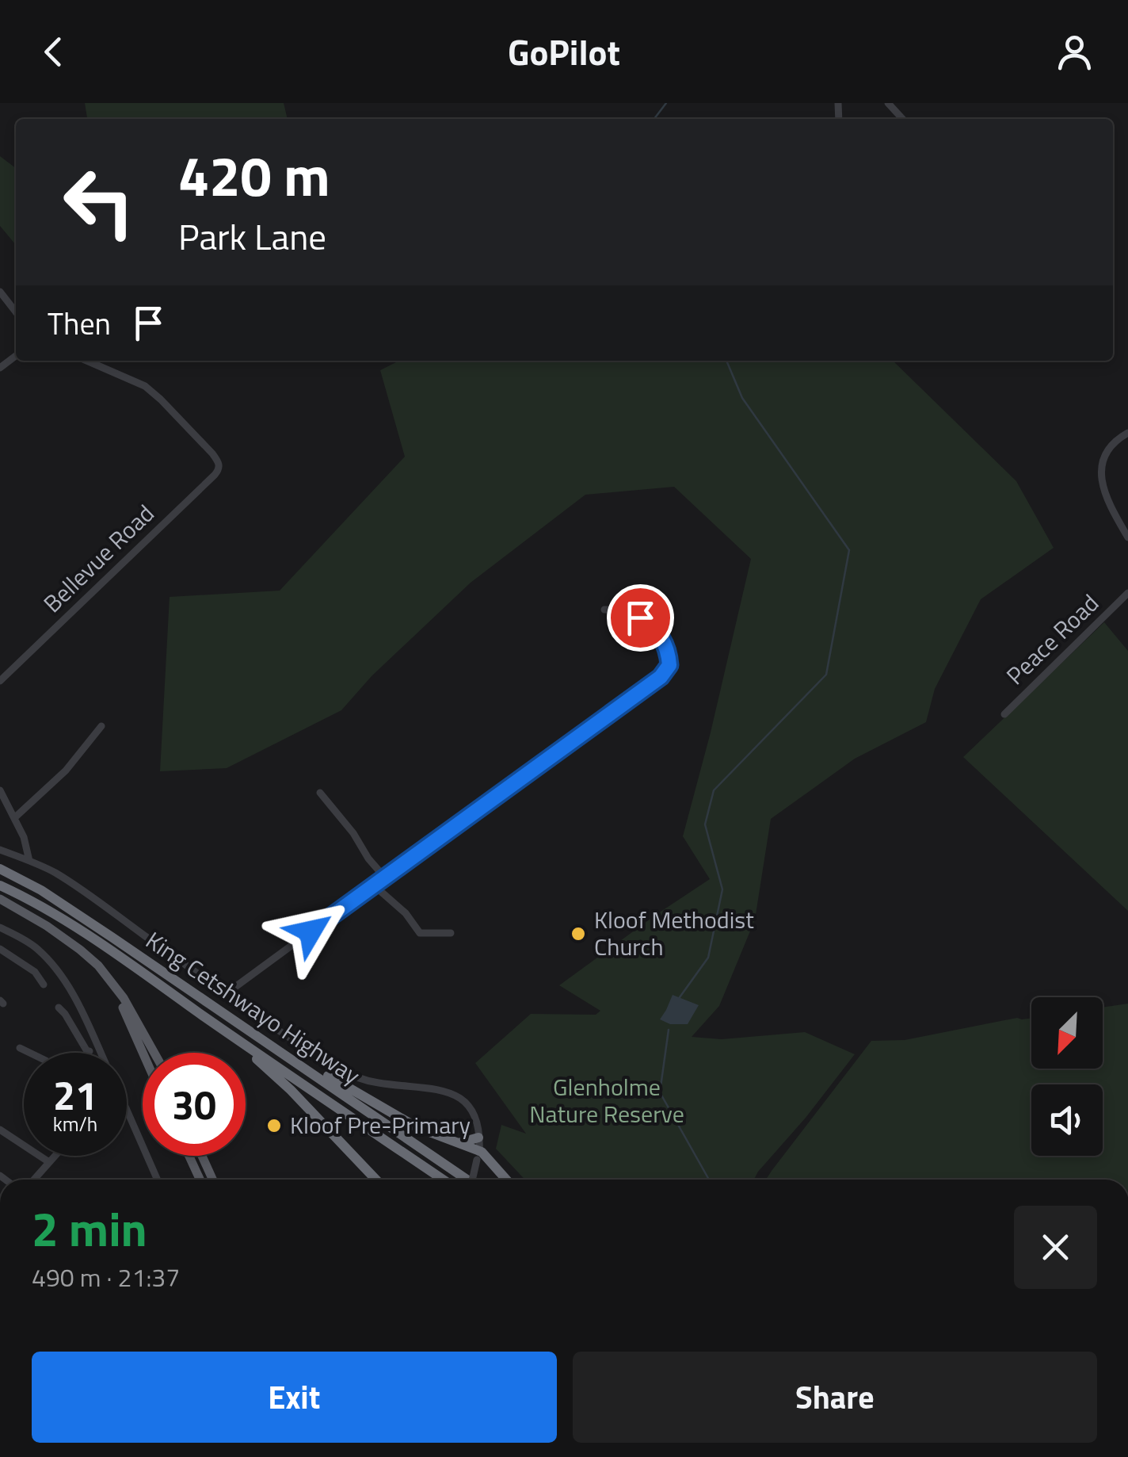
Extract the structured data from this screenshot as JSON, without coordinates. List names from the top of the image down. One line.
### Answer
{"streets":{"highway":["King Cetshwayo Highway"],"street":["Bellevue Road","Peace Road"]},"parks":["Glenholme Nature Reserve"],"places":["Kloof Methodist Church","Kloof Pre-Primary"],"north":"bottom left","page":{"header":"GoPilot","turn":["420 m","Park Lane"],"then":"Then","speed":"21 km/h","limit":"30","heading":["2 min","490 m · 21:37"],"buttons":["Exit","Share"]}}
